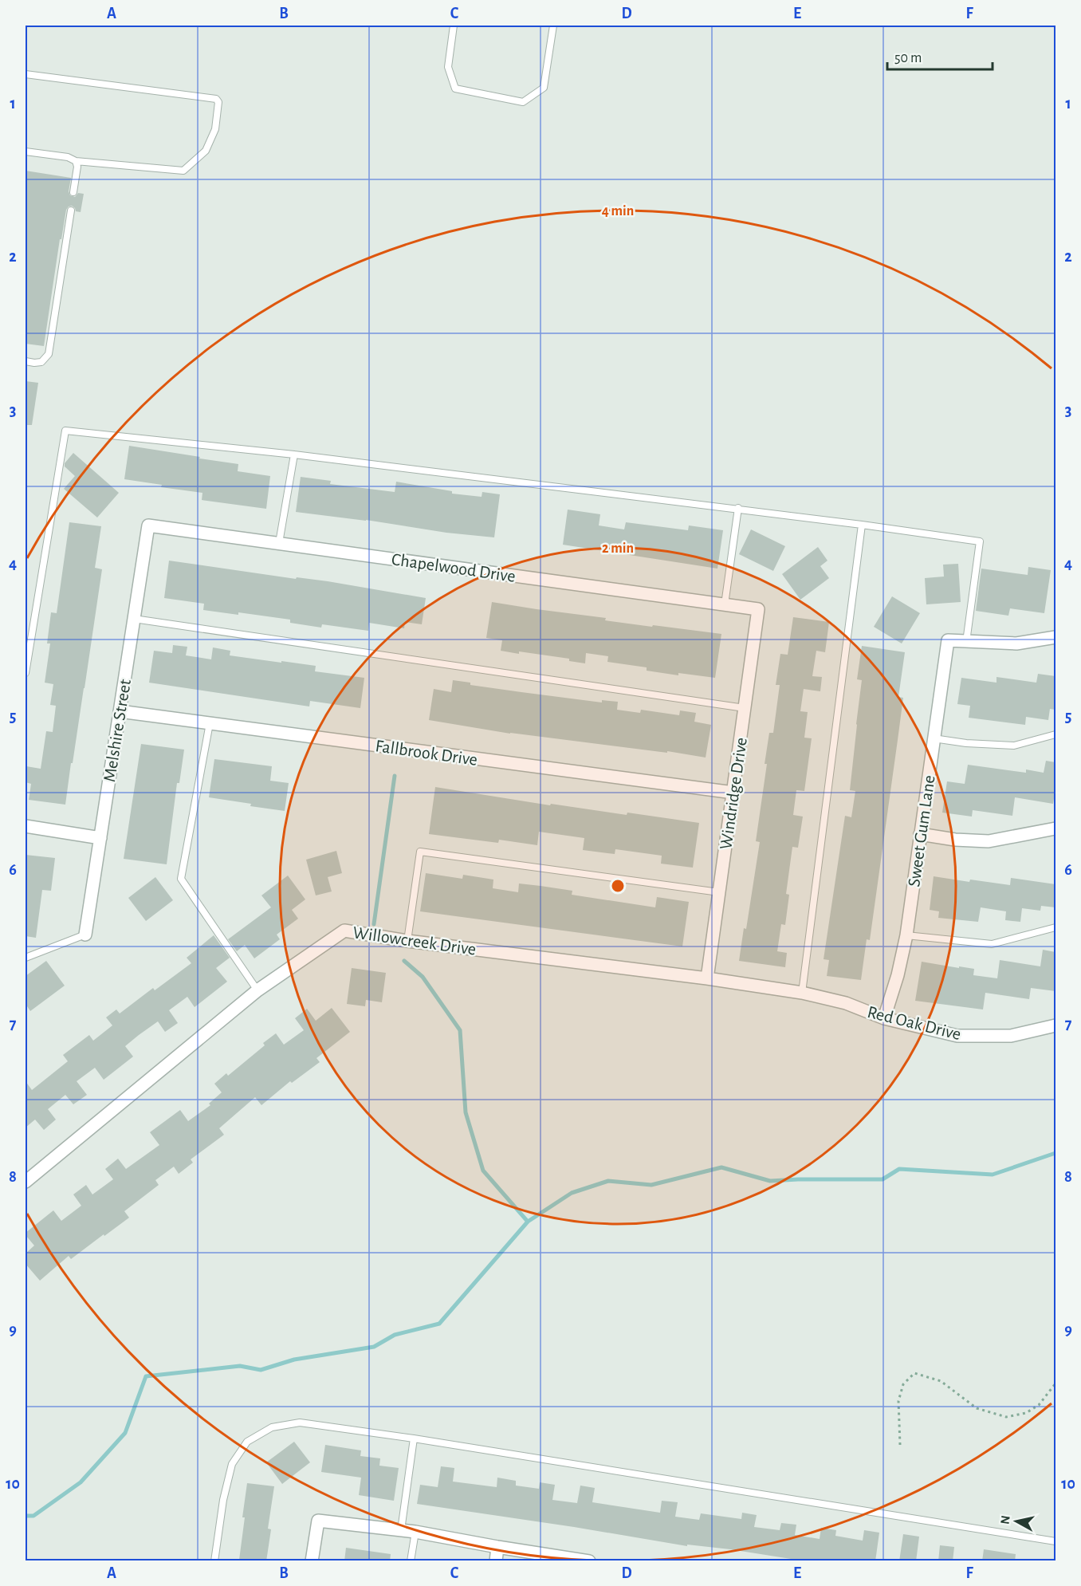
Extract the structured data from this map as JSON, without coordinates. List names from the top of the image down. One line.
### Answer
{"streets":{"street":["Chapelwood Drive","Melshire Street","Fallbrook Drive","Windridge Drive","Sweet Gum Lane","Willowcreek Drive","Red Oak Drive"]},"crossings":[["Chapelwood Drive","Melshire Street"],["Chapelwood Drive","Windridge Drive"],["Melshire Street","Fallbrook Drive"],["Fallbrook Drive","Windridge Drive"],["Windridge Drive","Willowcreek Drive"],["Sweet Gum Lane","Red Oak Drive"],["Willowcreek Drive","Red Oak Drive"]],"scale_bar":"50 m","north":"left","grid":{"columns":["A","B","C","D","E","F"],"rows":["1","2","3","4","5","6","7","8","9","10"]},"rings":["4 min","2 min"]}
